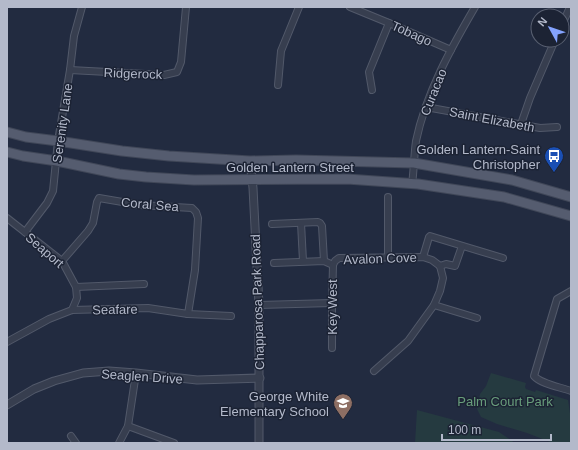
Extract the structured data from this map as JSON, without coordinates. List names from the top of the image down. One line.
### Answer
{"streets":{"main road":["Golden Lantern Street"],"street":["Tobago","Ridgerock","Curacao","Saint Elizabeth","Serenity Lane","Coral Sea","Seaport","Avalon Cove","Chapparosa Park Road","Key West","Seafare","Seaglen Drive"]},"crossings":[["Tobago","Curacao"],["Ridgerock","Serenity Lane"],["Curacao","Saint Elizabeth"],["Curacao","Golden Lantern Street"],["Serenity Lane","Golden Lantern Street"],["Serenity Lane","Seaport"],["Golden Lantern Street","Chapparosa Park Road"],["Coral Sea","Seaport"],["Coral Sea","Seafare"],["Avalon Cove","Key West"],["Chapparosa Park Road","Seaglen Drive"]],"parks":["Palm Court Park"],"places":{"bus stop":["Golden Lantern-Saint Christopher"],"school or university":["George White Elementary School"]},"scale_bar":"100 m","north":"top left"}
